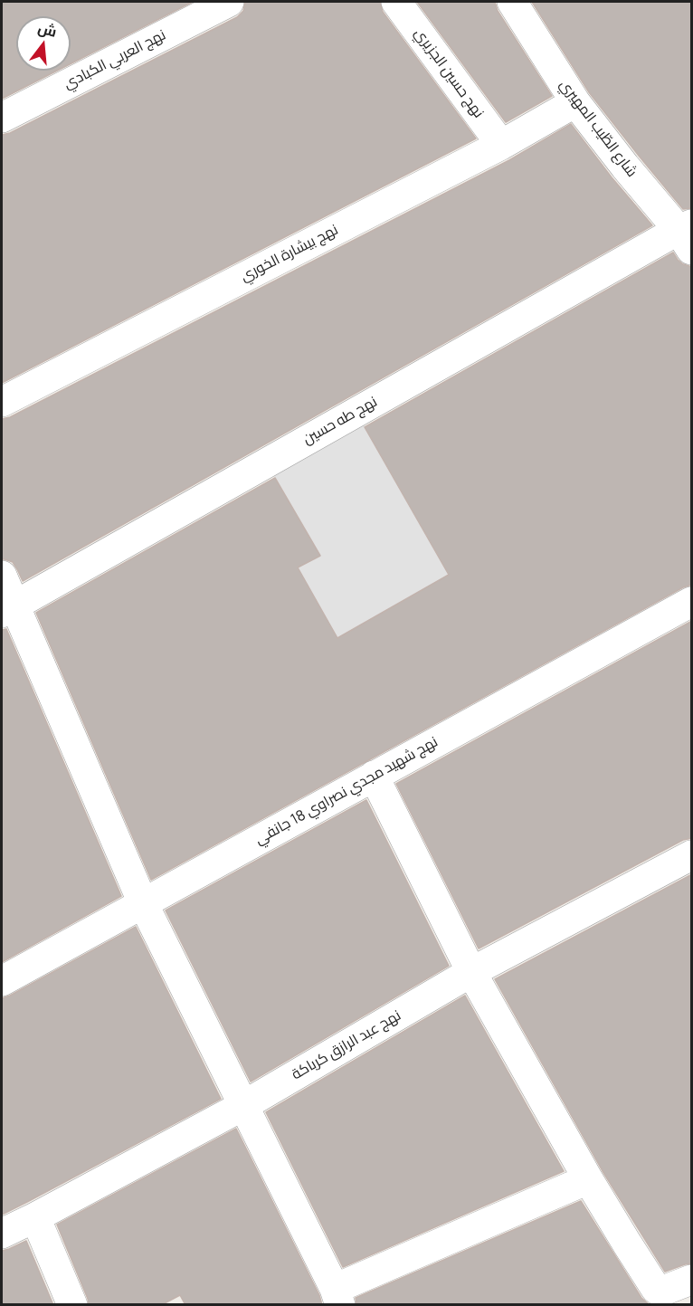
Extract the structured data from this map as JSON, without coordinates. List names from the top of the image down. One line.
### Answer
{"streets":{"street":["نهج العربي الكبادي","نهج حسين الجزيري","شارع الطّيب المهيري","نهج بيشارة الخوري","نهج طه حسين","نهج شهيد مجدي نصراوي 18 جانفي","نهج عبد الرازق كرباكة"]},"crossings":[["نهج حسين الجزيري","نهج بيشارة الخوري"],["شارع الطّيب المهيري","نهج بيشارة الخوري"],["شارع الطّيب المهيري","نهج طه حسين"]],"north":"top"}
